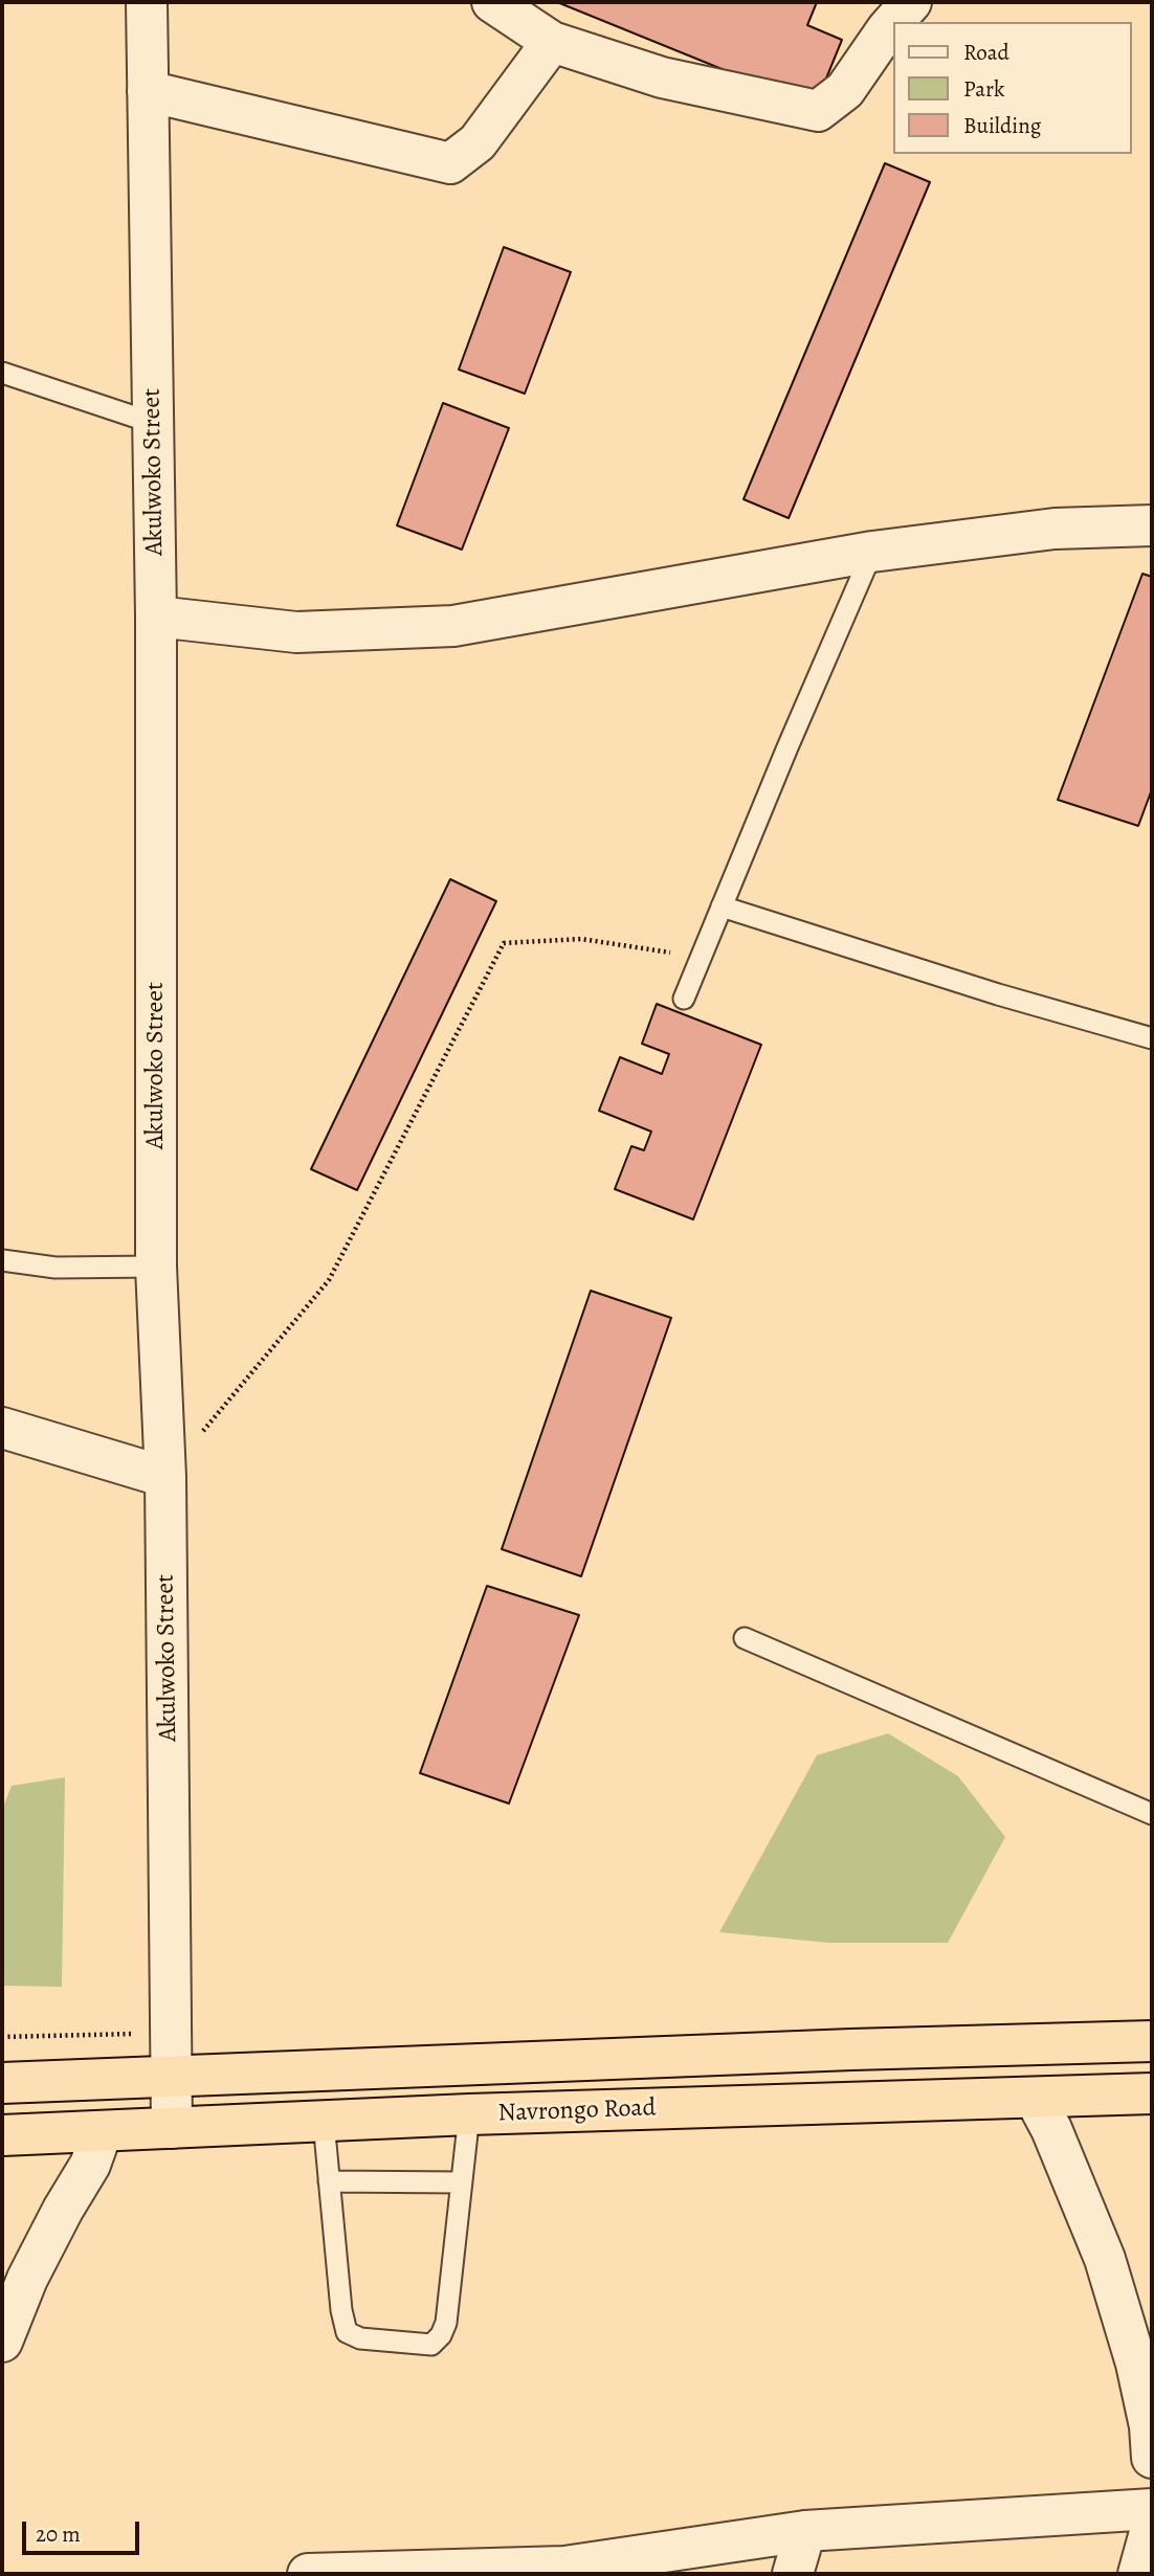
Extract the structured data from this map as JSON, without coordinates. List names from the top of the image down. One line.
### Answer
{"streets":{"highway":["Navrongo Road"],"street":["Akulwoko Street"]},"crossings":[["Akulwoko Street","Navrongo Road"]],"legend":["Road","Park","Building"],"scale_bar":"20 m"}
